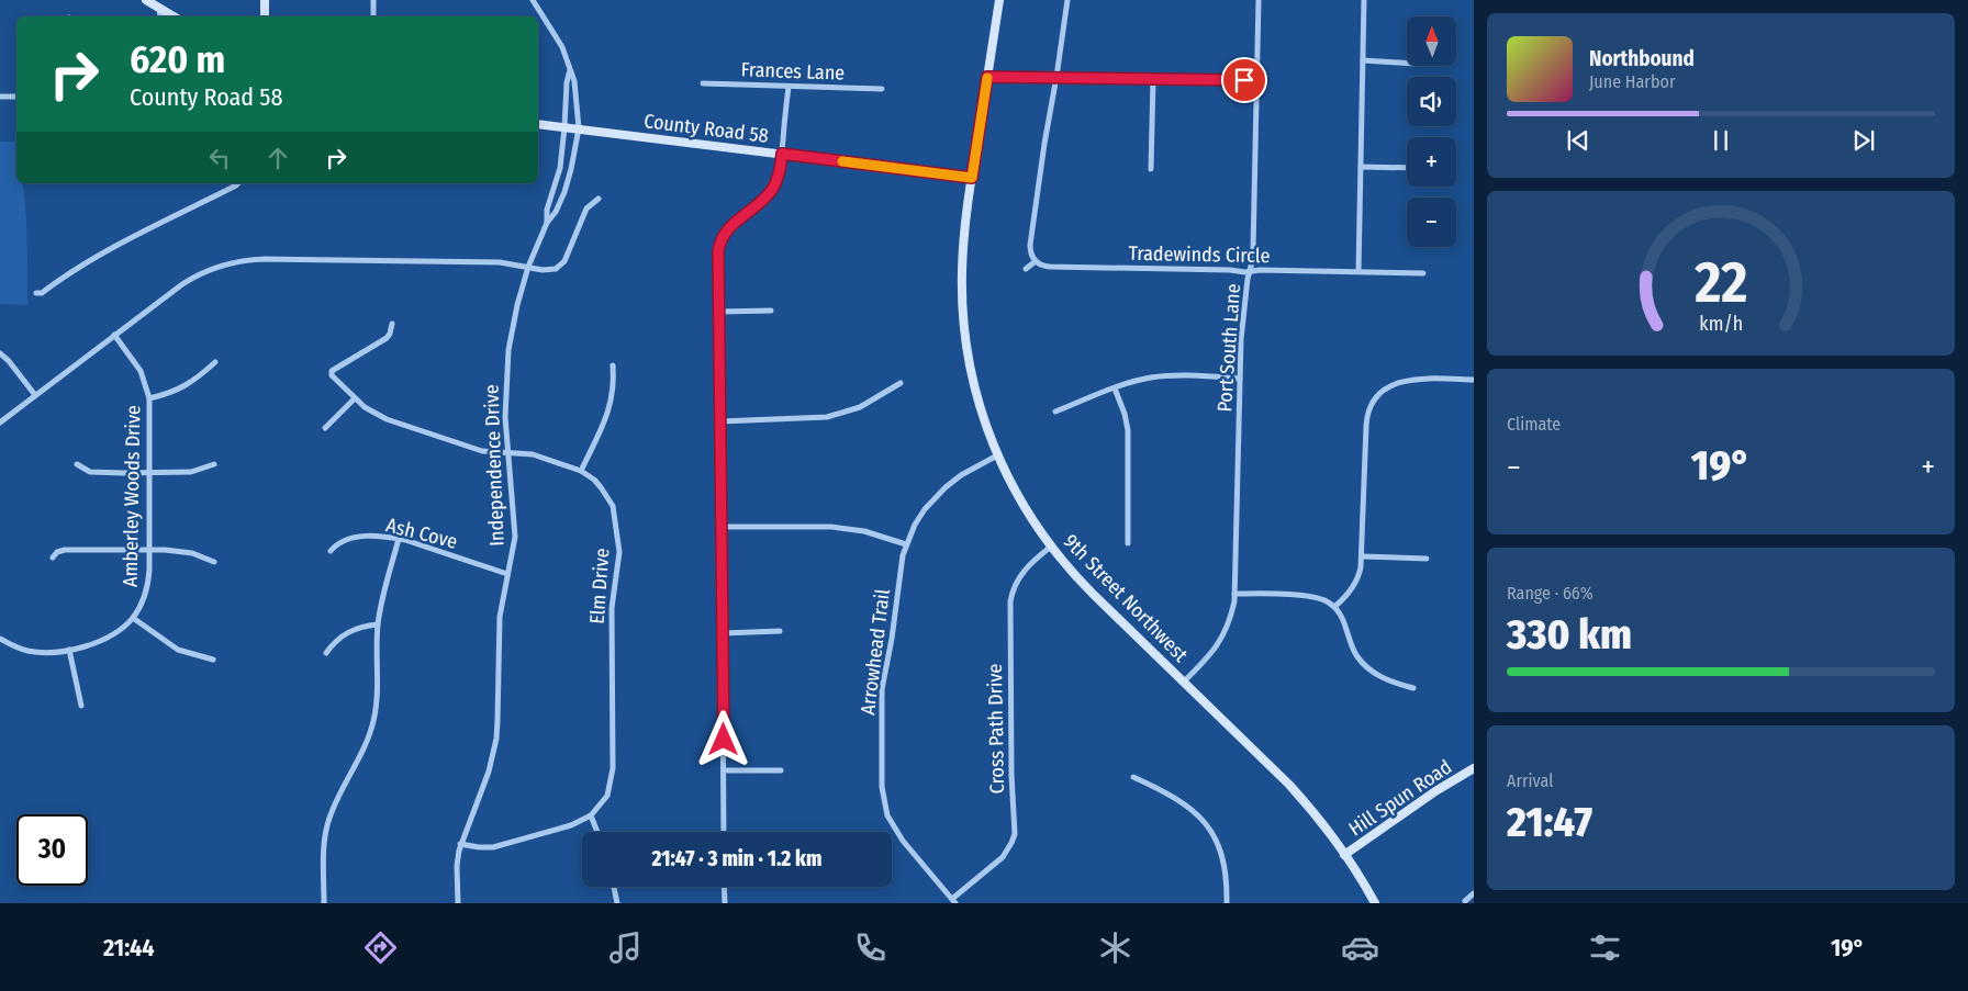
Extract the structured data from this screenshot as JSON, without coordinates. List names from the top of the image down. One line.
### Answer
{"streets":{"street":["Frances Lane","County Road 58","Tradewinds Circle","Port South Lane","Independence Drive","Amberley Woods Drive","Ash Cove","Elm Drive","9th Street Northwest","Arrowhead Trail","Cross Path Drive","Hill Spun Road"]},"crossings":[["County Road 58","Independence Drive"],["County Road 58","9th Street Northwest"],["Tradewinds Circle","Port South Lane"],["Port South Lane","9th Street Northwest"],["Independence Drive","Ash Cove"],["Independence Drive","Elm Drive"],["9th Street Northwest","Arrowhead Trail"],["9th Street Northwest","Cross Path Drive"],["9th Street Northwest","Hill Spun Road"],["Arrowhead Trail","Cross Path Drive"]],"north":"top","page":{"map_buttons":["+","−"],"turn":["620 m","County Road 58"],"song":["Northbound","June Harbor"],"tile":["Climate",["Range · 66%","330 km"],["Arrival","21:47"]],"heat":["−","19°","+"],"limit":"30","trip":"21:47 · 3 min · 1.2 km","tabs":["21:44","19°"],"gauge":["22","km/h"]}}
